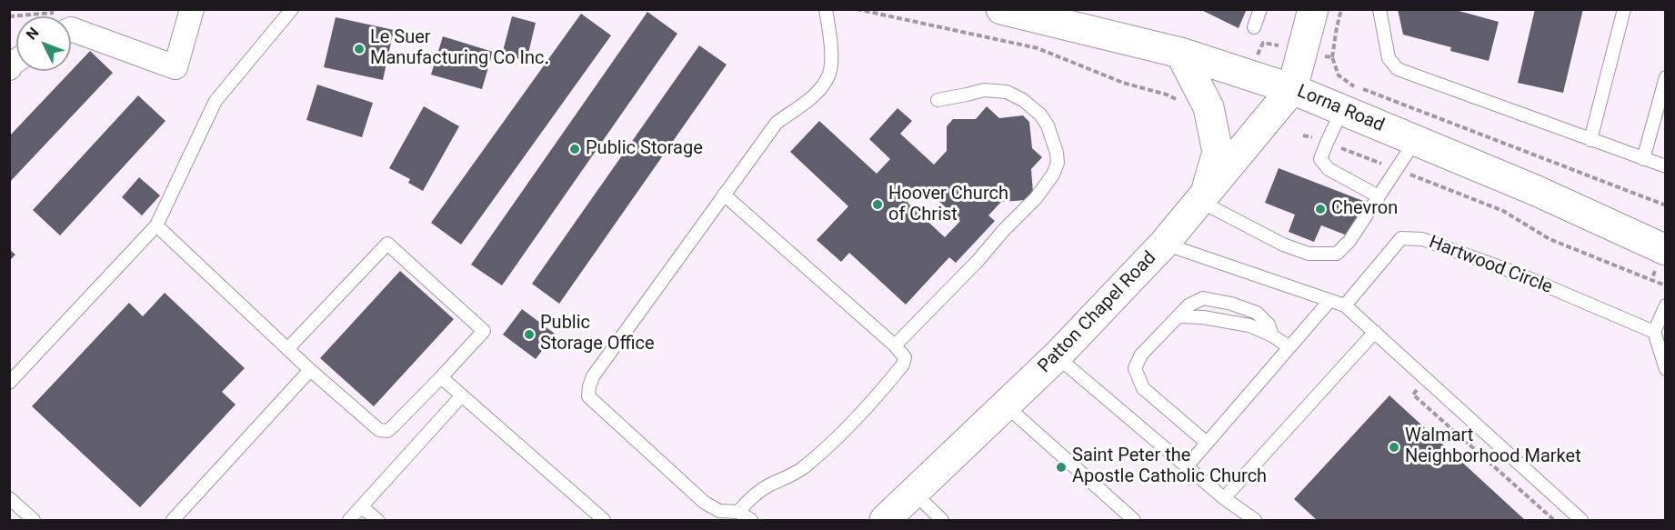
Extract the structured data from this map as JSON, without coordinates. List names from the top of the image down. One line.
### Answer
{"streets":{"street":["Lorna Road","Patton Chapel Road"],"lane":["Hartwood Circle"]},"crossings":[["Lorna Road","Patton Chapel Road"]],"places":["Le Suer Manufacturing Co Inc.","Public Storage","Hoover Church of Christ","Chevron","Public Storage Office","Walmart Neighborhood Market","Saint Peter the Apostle Catholic Church"],"north":"top left"}
